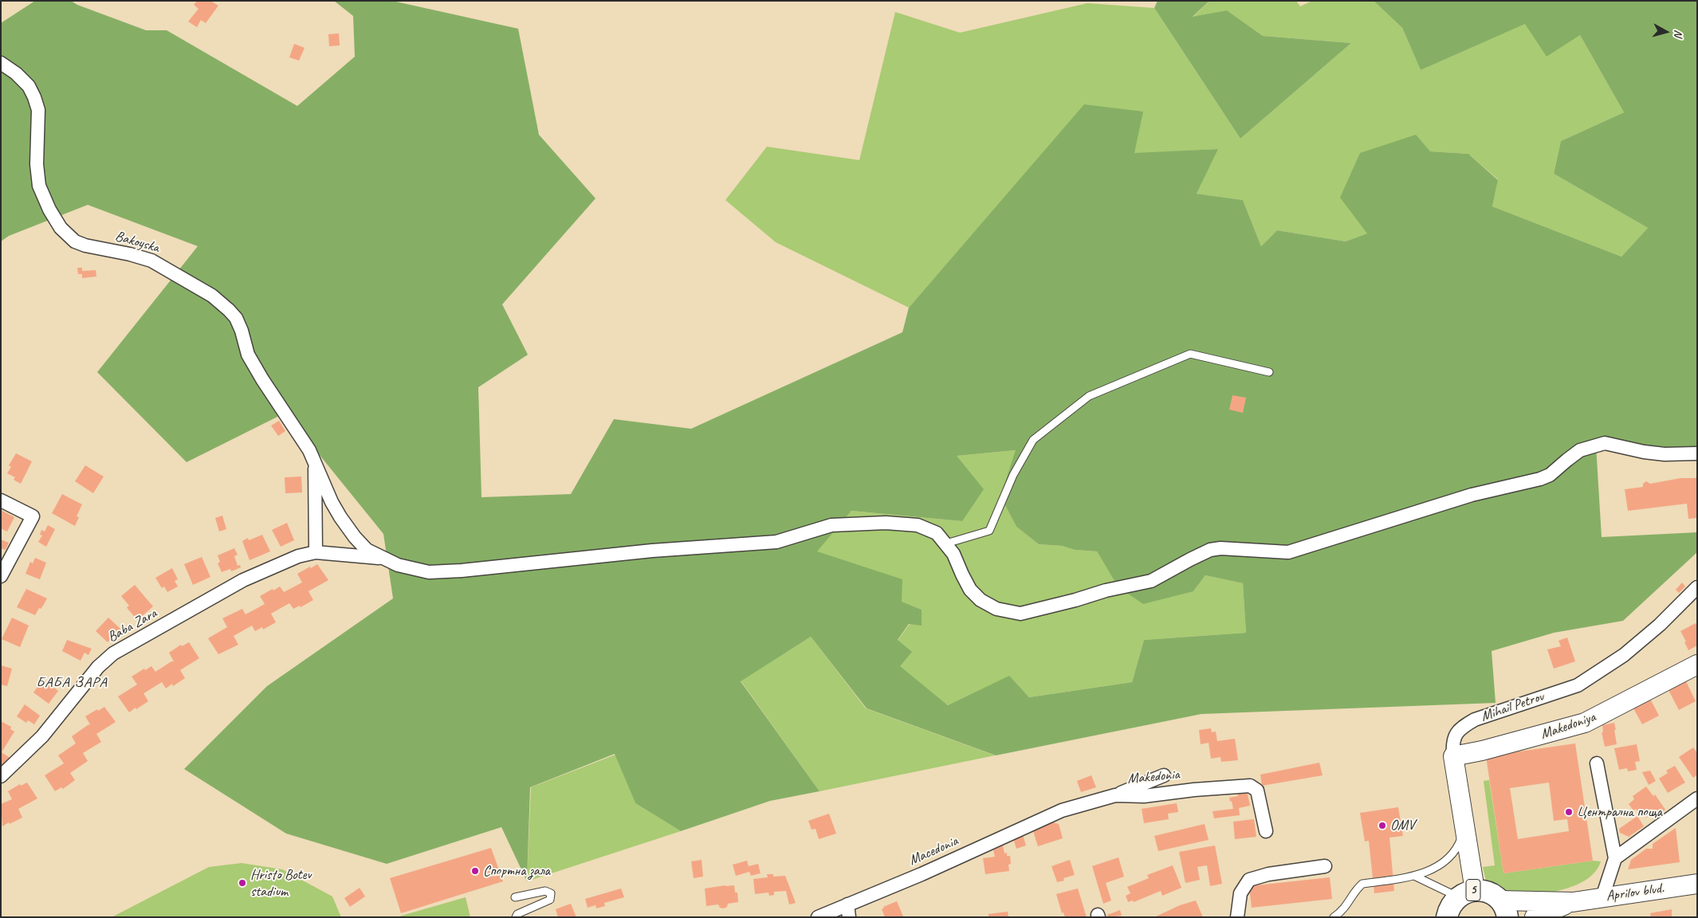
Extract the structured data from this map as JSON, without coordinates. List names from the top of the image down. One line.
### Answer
{"streets":{"main road":["Mihail Petrov","Makedoniya","5","Aprilov blvd."],"street":["Bakoyska","Baba Zara","Makedonia","Macedonia"]},"crossings":[["Bakoyska","Baba Zara"],["Mihail Petrov","Makedoniya"],["Mihail Petrov","5"],["Makedonia","Macedonia"],["5","Aprilov blvd."]],"districts":["БАБА ЗАРА"],"places":["Централна поща","OMV","Спортна зала","Hristo Botev stadium"],"north":"right"}
